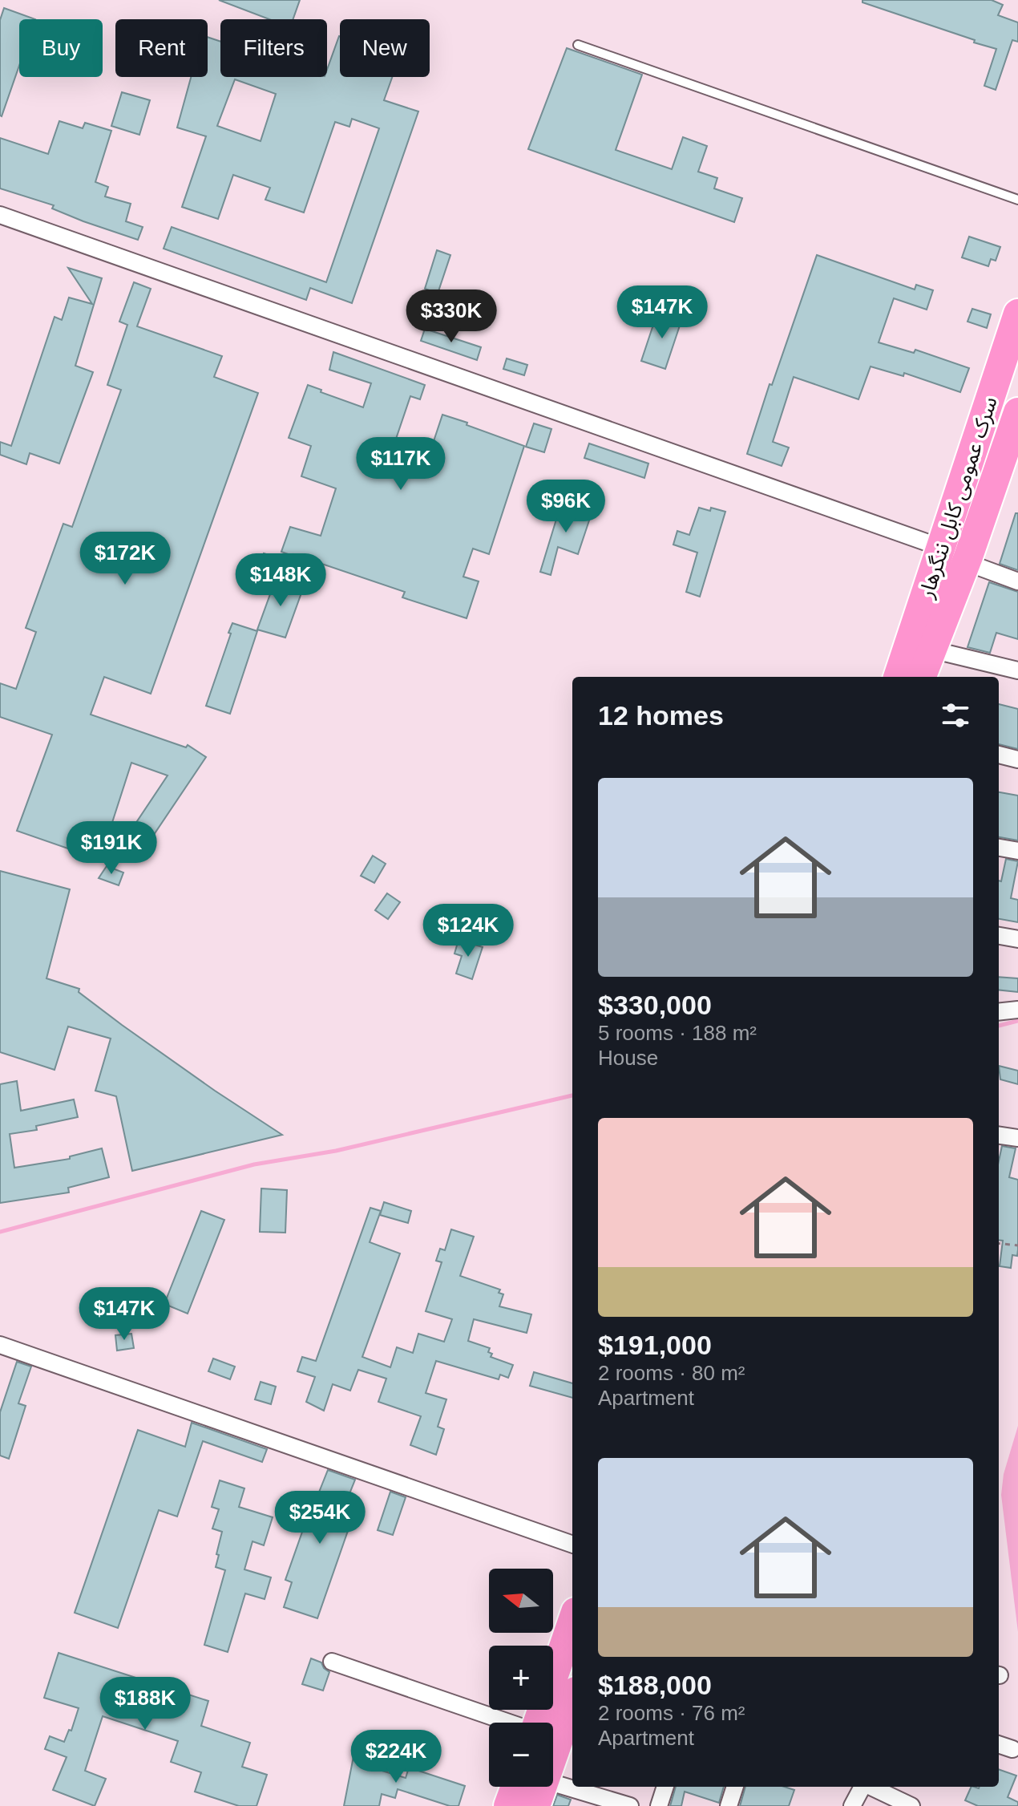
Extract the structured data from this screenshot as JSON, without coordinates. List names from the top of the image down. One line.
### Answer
{"streets":{"highway":["سرک عمومی کابل ننگرهار"]},"north":"left","page":{"chip":["Buy","Rent","Filters","New"],"price":["$147K","$330K","$117K","$96K","$172K","$148K","$191K","$124K","$147K","$254K","$188K","$224K"],"heading":"12 homes","list":[{"name":"$330,000","note":"5 rooms · 188 m² · House"},{"name":"$191,000","note":"2 rooms · 80 m² · Apartment"},{"name":"$188,000","note":"2 rooms · 76 m² · Apartment"}],"map_buttons":["+","−"]}}
